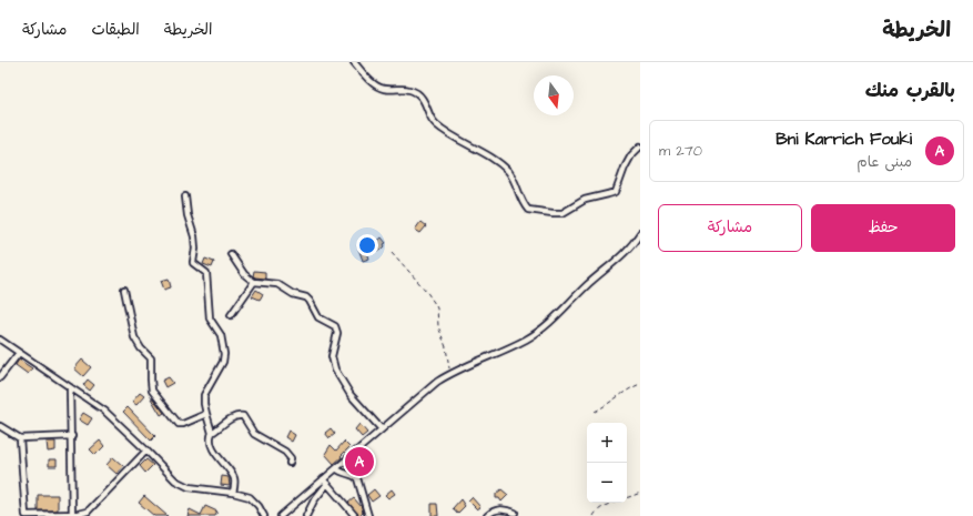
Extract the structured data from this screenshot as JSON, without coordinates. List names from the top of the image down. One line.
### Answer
{"north":"bottom","page":{"header":"الخريطة","nav":["الخريطة","الطبقات","مشاركة"],"heading":"بالقرب منك","list":[{"mark":"A","name":"Bni Karrich Fouki","note":"مبنى عام","value":"270 m"}],"buttons":["حفظ","مشاركة"],"map_buttons":["+","−"],"pins":"A"}}
